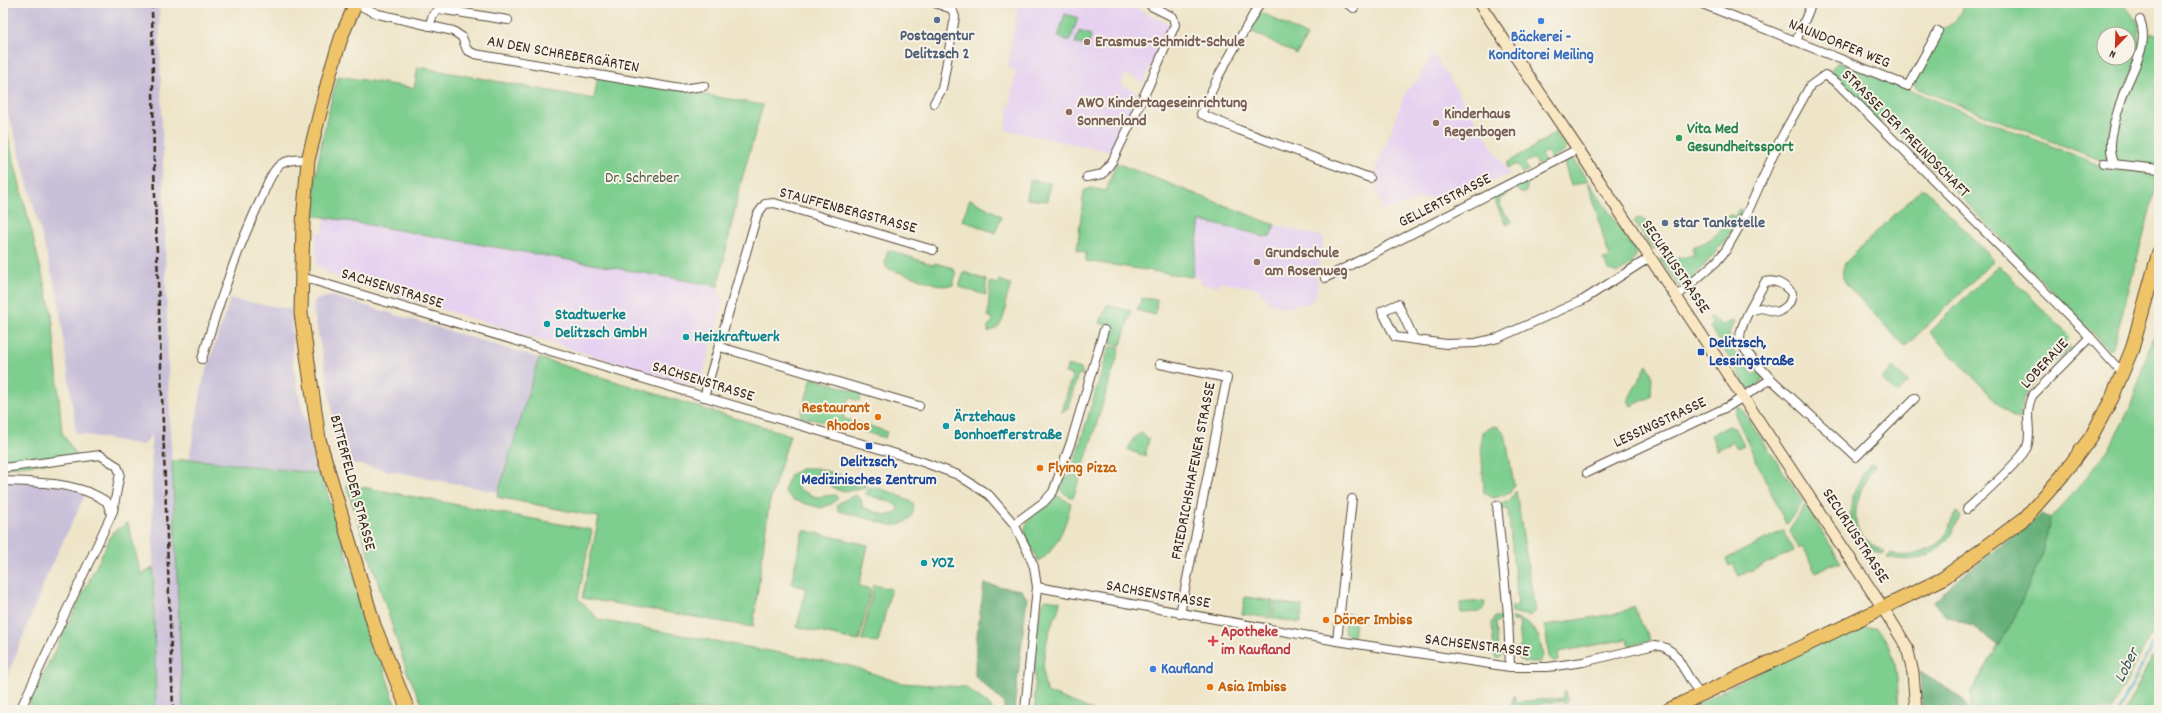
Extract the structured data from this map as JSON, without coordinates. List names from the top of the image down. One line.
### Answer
{"streets":{"main road":["BITTERFELDER STRASSE"],"street":["NAUNDORFER WEG","AN DEN SCHREBERGÄRTEN","STRASSE DER FREUNDSCHAFT","GELLERTSTRASSE","STAUFFENBERGSTRASSE","SECURIUSSTRASSE","SACHSENSTRASSE","LOBERAUE","LESSINGSTRASSE","FRIEDRICHSHAFENER STRASSE"]},"crossings":[["AN DEN SCHREBERGÄRTEN","BITTERFELDER STRASSE"],["STRASSE DER FREUNDSCHAFT","SECURIUSSTRASSE"],["STRASSE DER FREUNDSCHAFT","LOBERAUE"],["GELLERTSTRASSE","SECURIUSSTRASSE"],["STAUFFENBERGSTRASSE","SACHSENSTRASSE"],["SECURIUSSTRASSE","LESSINGSTRASSE"],["SACHSENSTRASSE","FRIEDRICHSHAFENER STRASSE"],["SACHSENSTRASSE","BITTERFELDER STRASSE"]],"water":["Lober"],"parks":["Dr. Schreber"],"places":{"other":["Postagentur Delitzsch 2","Bäckerei - Konditorei Meiling","Erasmus-Schmidt-Schule","AWO Kindertageseinrichtung Sonnenland","Kinderhaus Regenbogen","Vita Med Gesundheitssport","star Tankstelle","Grundschule am Rosenweg","Stadtwerke Delitzsch GmbH","Heizkraftwerk","Restaurant Rhodos","Ärztehaus Bonhoefferstraße","Flying Pizza","YOZ","Döner Imbiss","Kaufland","Asia Imbiss"],"transit":["Delitzsch, Lessingstraße","Delitzsch, Medizinisches Zentrum"],"health":["Apotheke im Kaufland"]},"north":"bottom left"}
